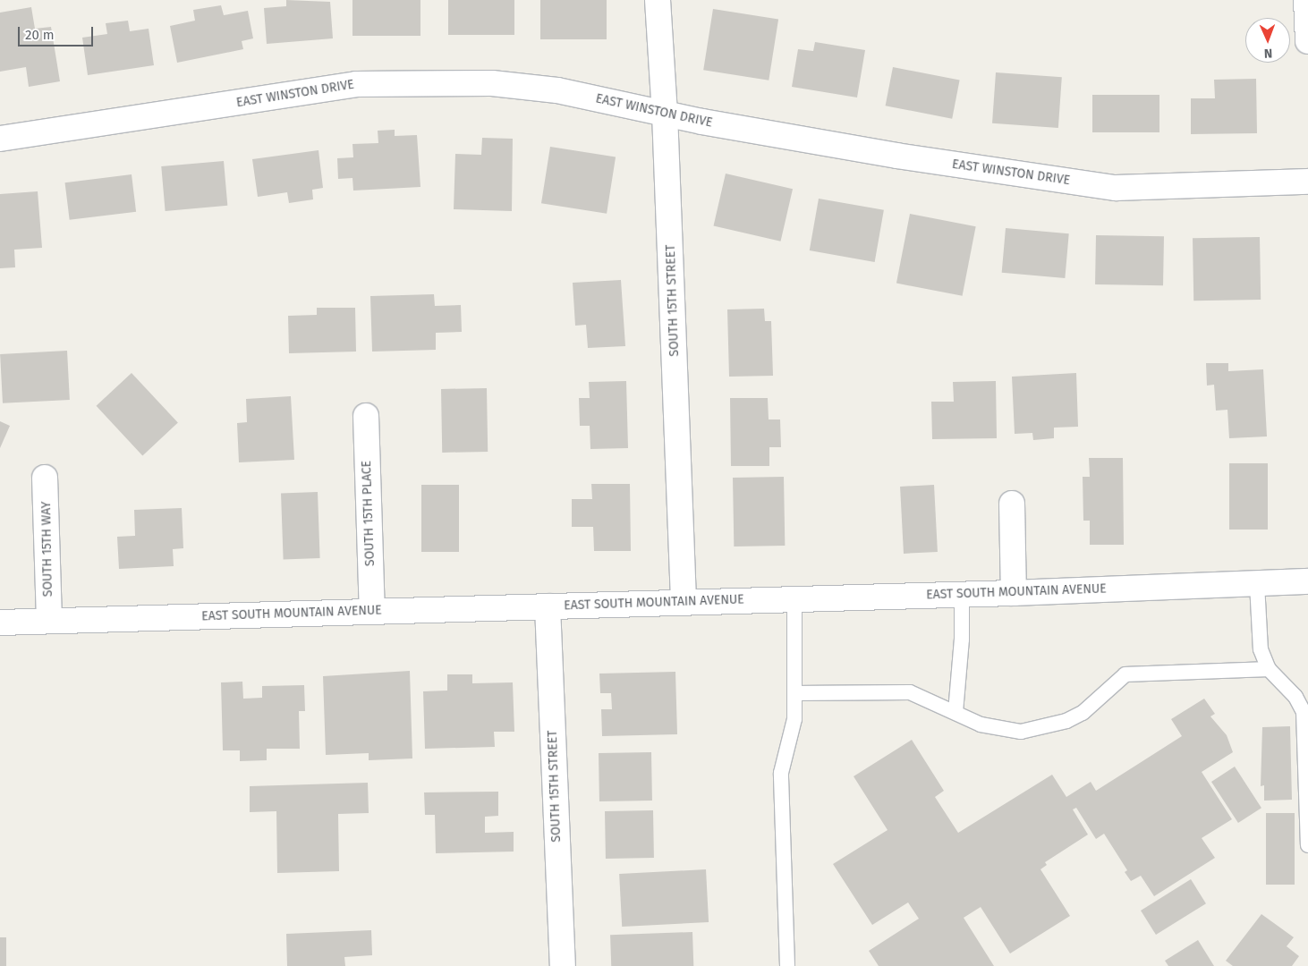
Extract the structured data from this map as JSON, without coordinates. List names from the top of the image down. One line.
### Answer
{"streets":{"street":["EAST WINSTON DRIVE","SOUTH 15TH STREET","SOUTH 15TH PLACE","SOUTH 15TH WAY","EAST SOUTH MOUNTAIN AVENUE"]},"crossings":[["EAST WINSTON DRIVE","SOUTH 15TH STREET"],["SOUTH 15TH STREET","EAST SOUTH MOUNTAIN AVENUE"],["SOUTH 15TH PLACE","EAST SOUTH MOUNTAIN AVENUE"],["SOUTH 15TH WAY","EAST SOUTH MOUNTAIN AVENUE"]],"scale_bar":"20 m","north":"bottom"}
